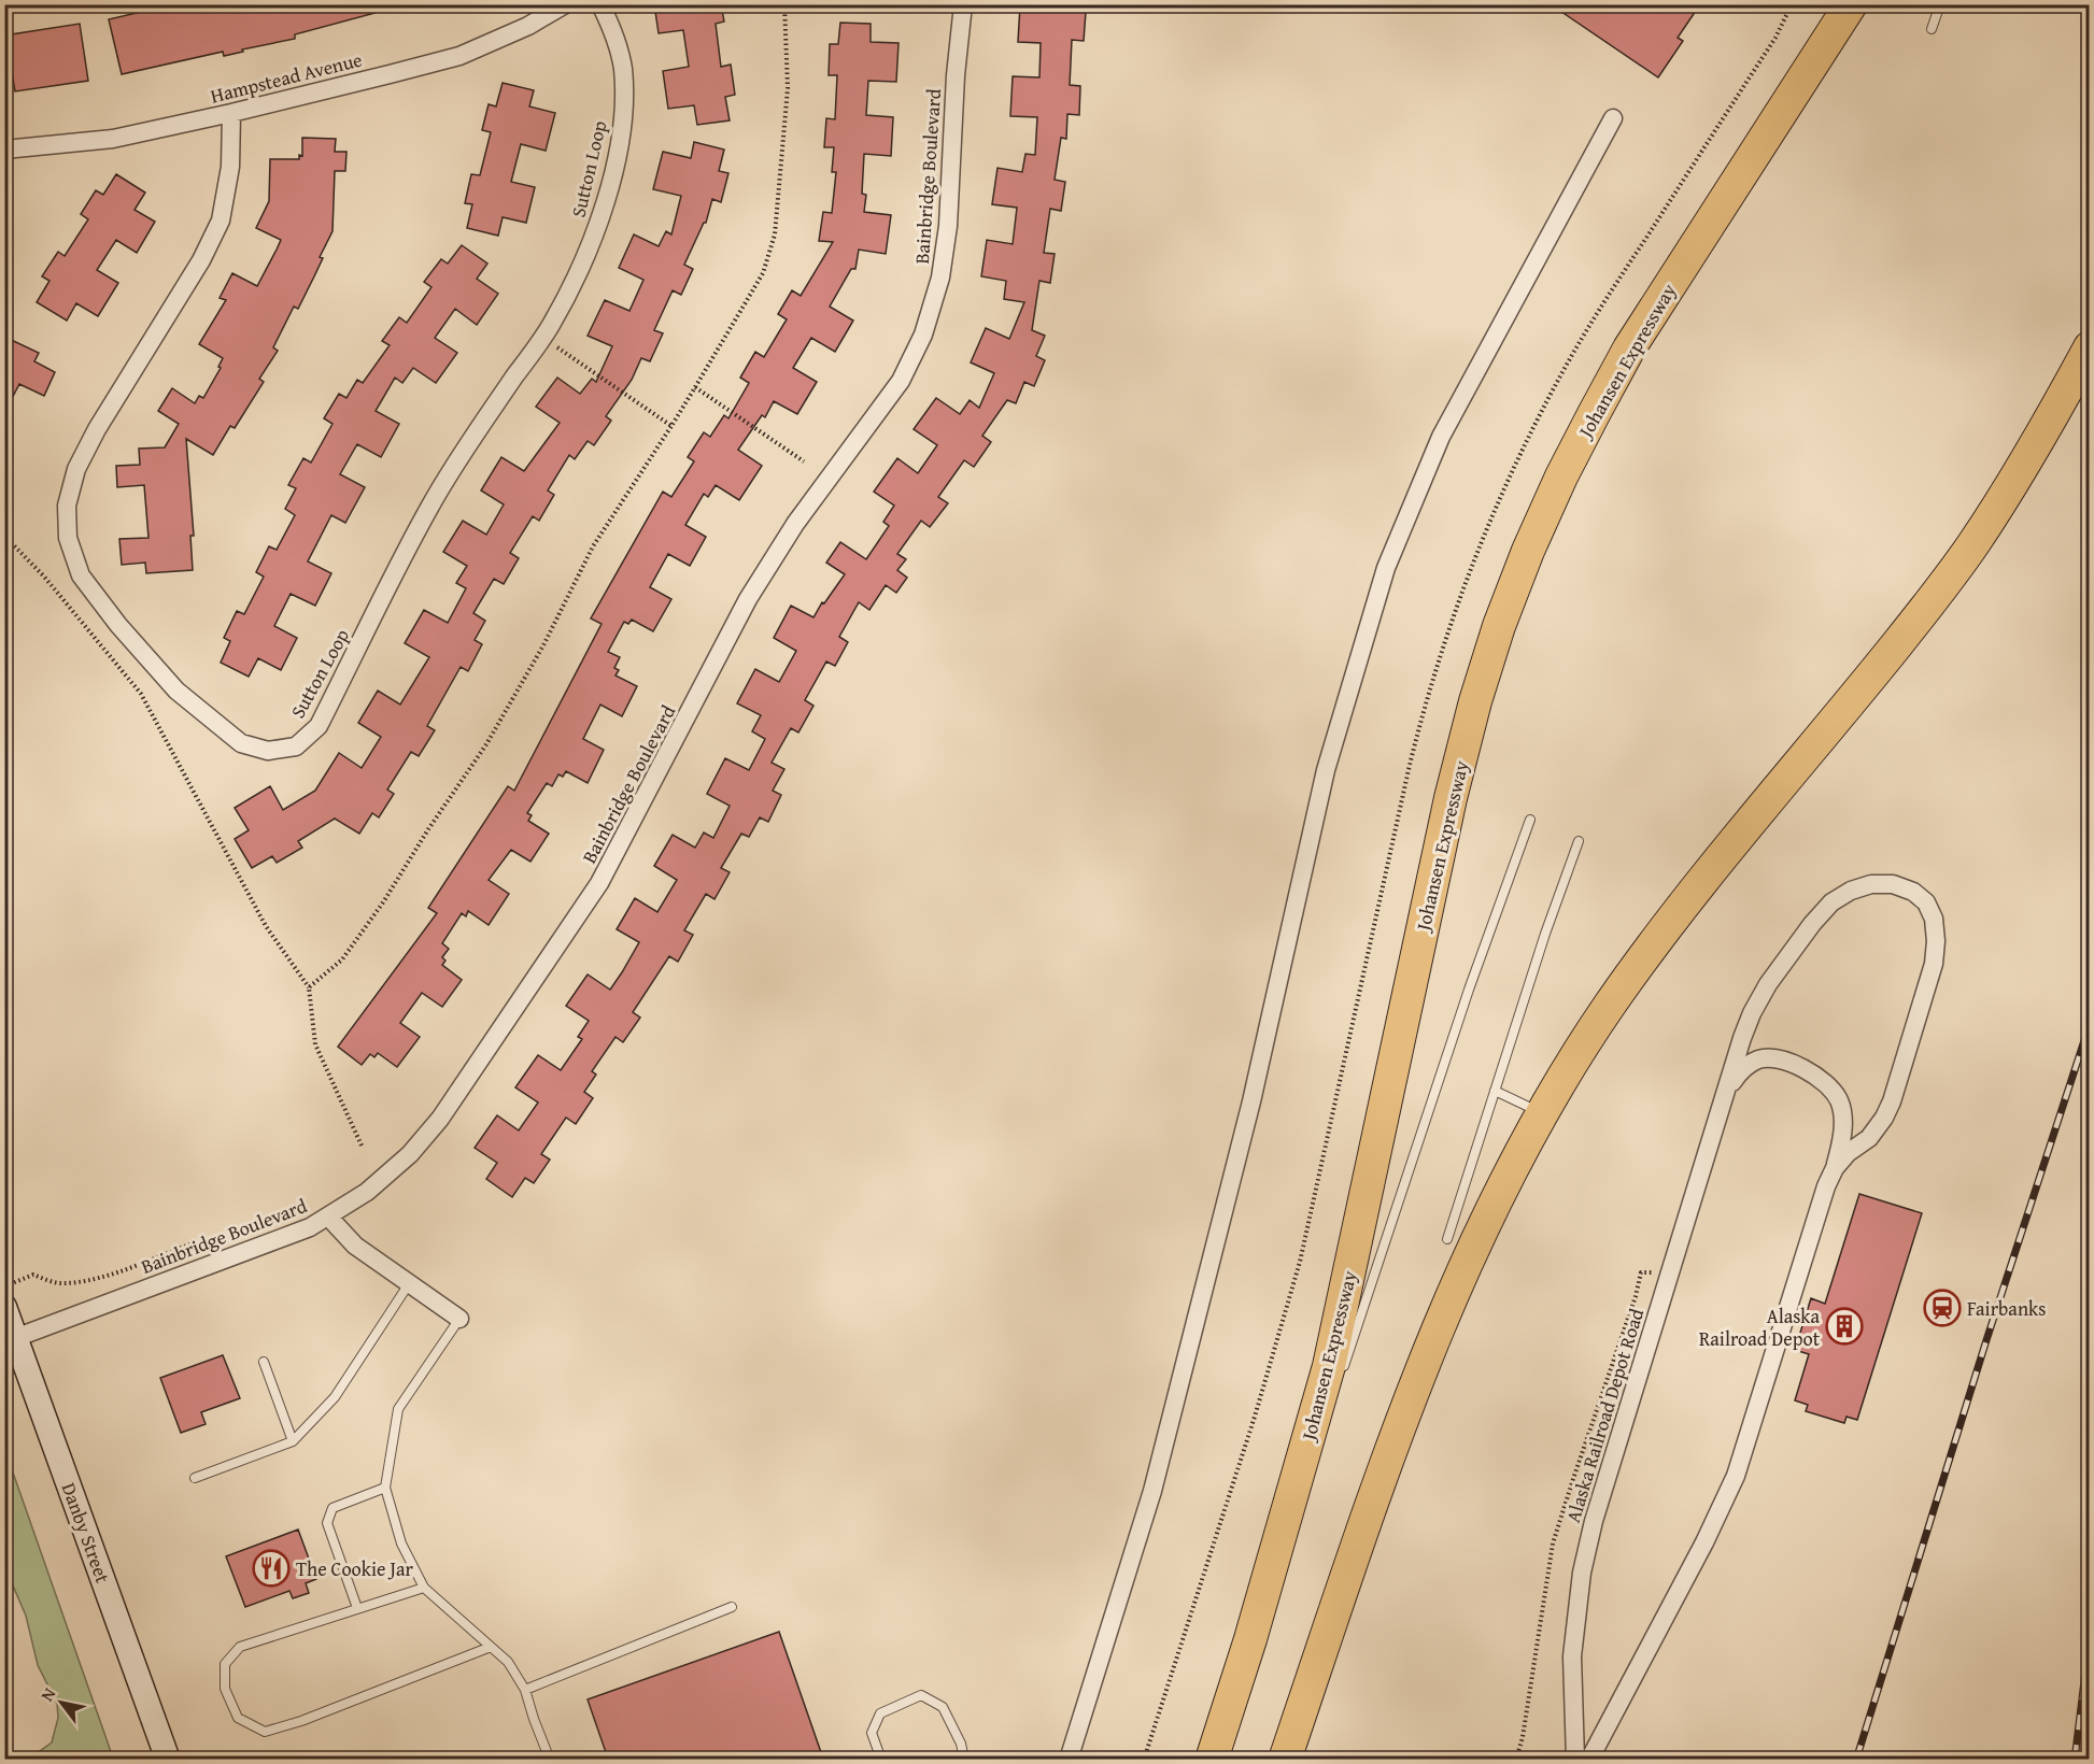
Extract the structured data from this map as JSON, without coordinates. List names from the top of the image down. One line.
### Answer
{"streets":{"highway":["Johansen Expressway"],"street":["Hampstead Avenue","Sutton Loop","Bainbridge Boulevard","Alaska Railroad Depot Road","Danby Street"]},"crossings":[["Hampstead Avenue","Sutton Loop"],["Bainbridge Boulevard","Danby Street"]],"places":{"station":["Fairbanks"],"building":["Alaska Railroad Depot"],"restaurant":["The Cookie Jar"]},"north":"top left"}
